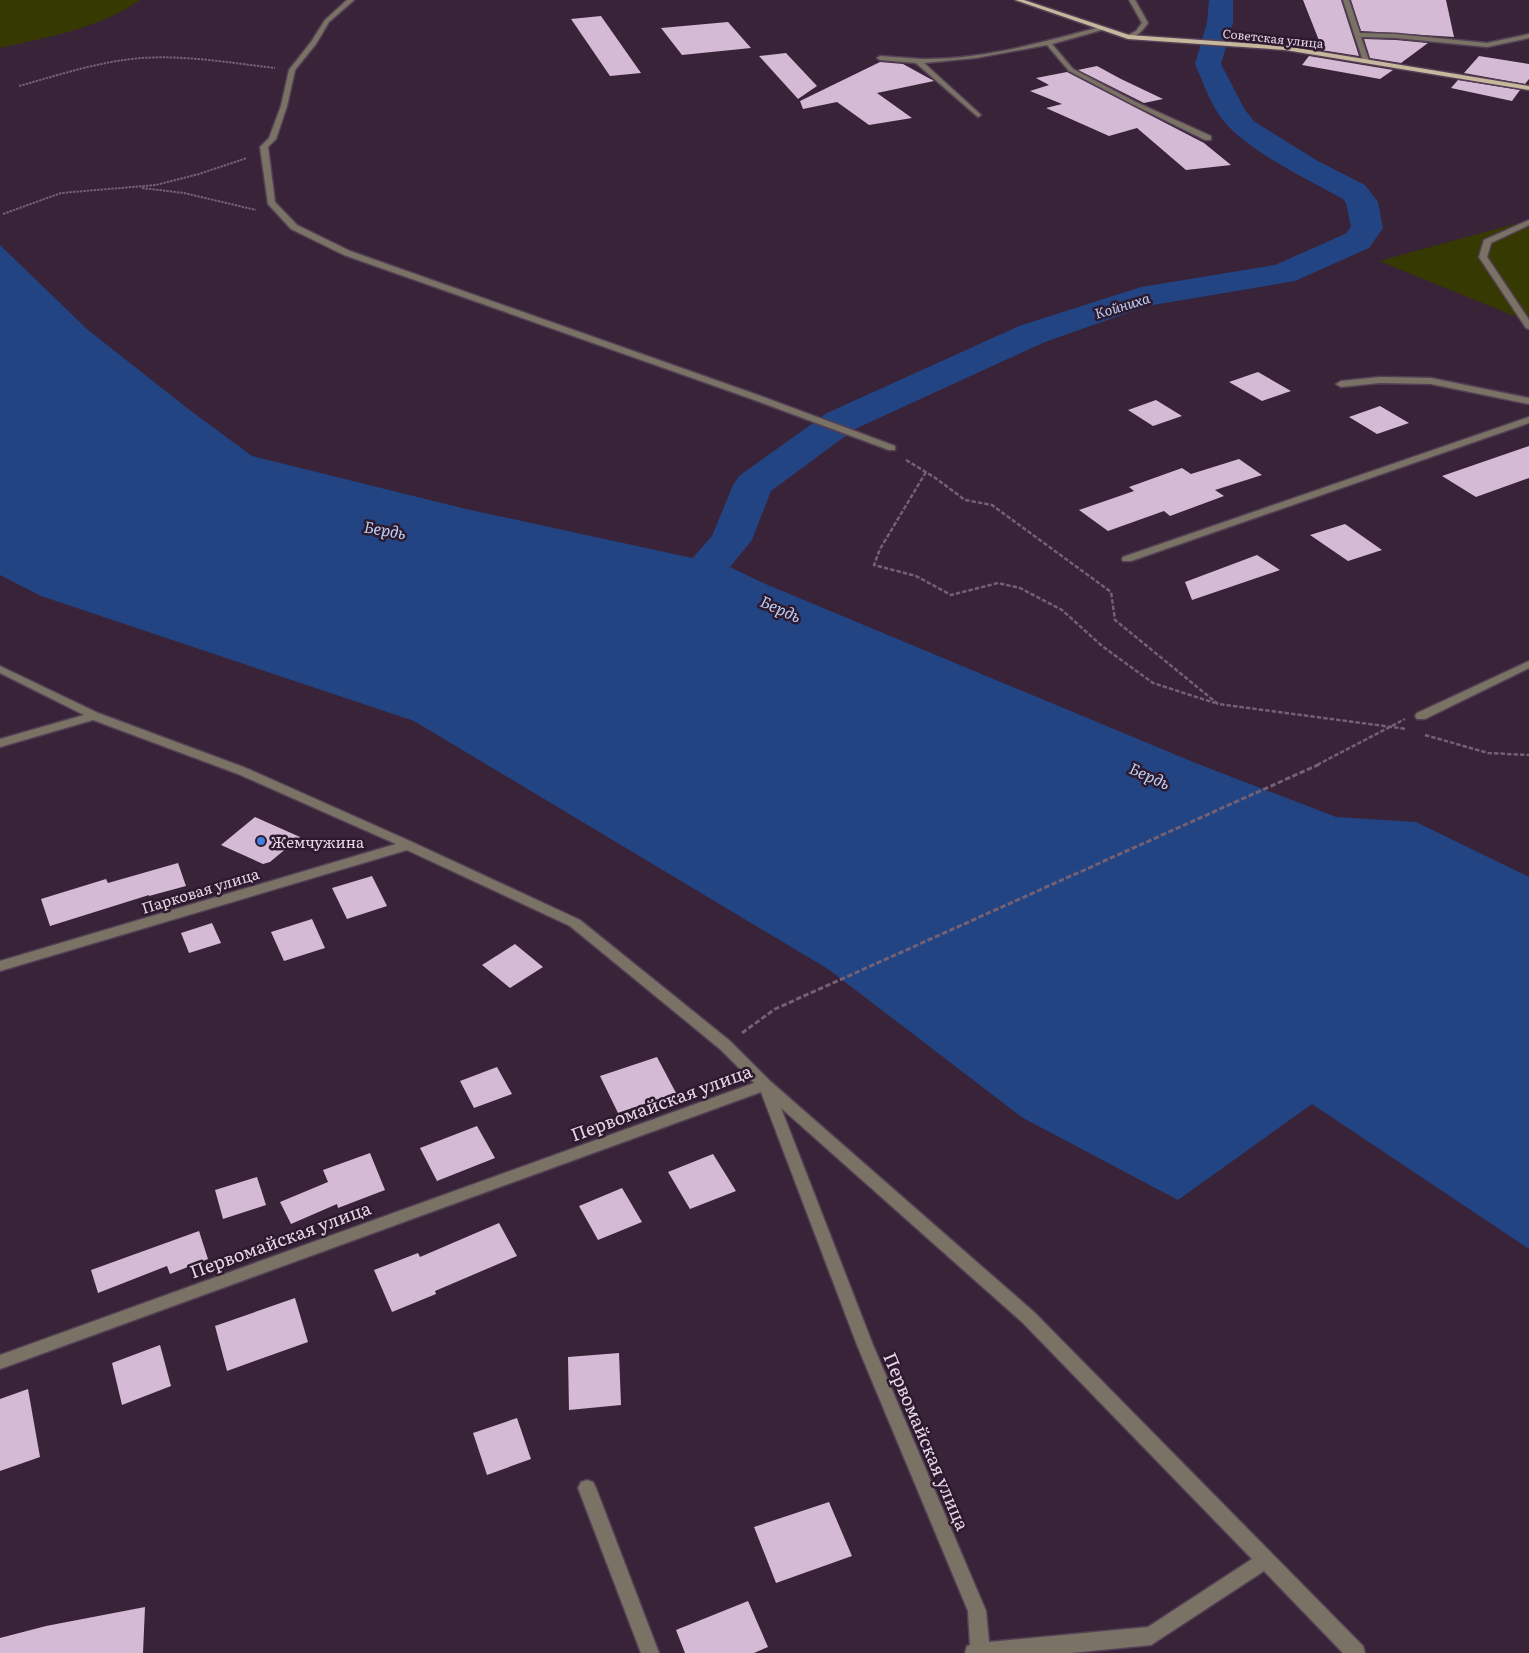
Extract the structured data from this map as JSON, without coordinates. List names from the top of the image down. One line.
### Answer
{"streets":{"main road":["Советская улица"],"street":["Парковая улица","Первомайская улица"]},"water":["Койниха","Бердь"],"places":["Жемчужина"]}
